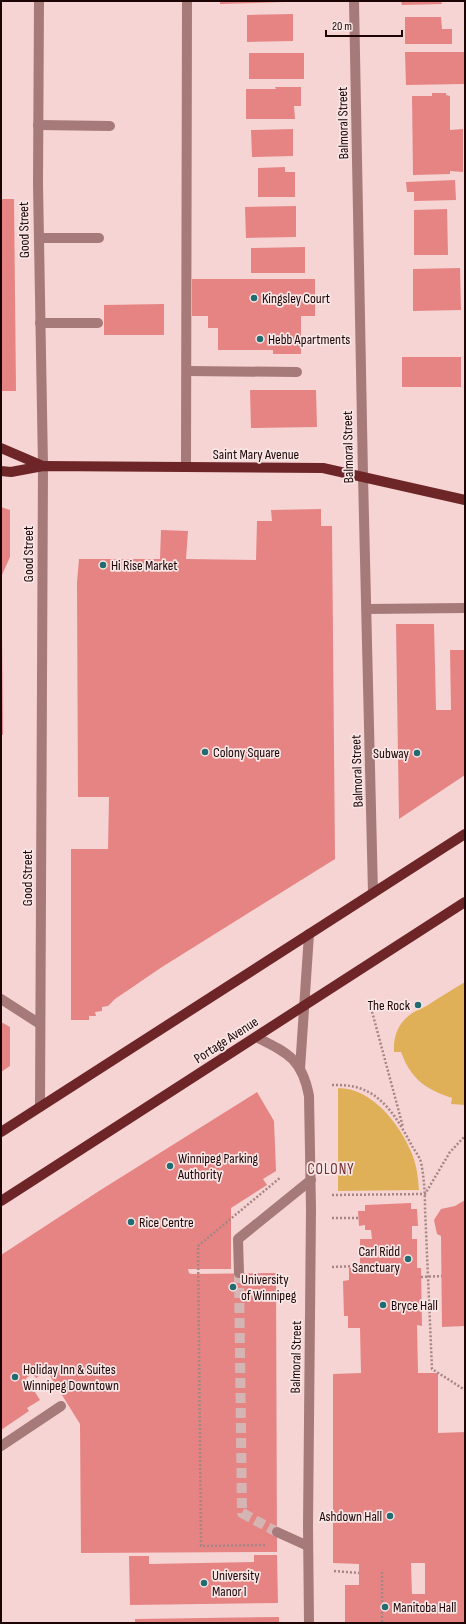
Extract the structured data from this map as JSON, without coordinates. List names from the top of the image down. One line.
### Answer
{"streets":{"main road":["Saint Mary Avenue","Portage Avenue"],"street":["Balmoral Street","Good Street"]},"crossings":[["Balmoral Street","Saint Mary Avenue"],["Balmoral Street","Portage Avenue"],["Good Street","Saint Mary Avenue"]],"districts":["COLONY"],"places":["Kingsley Court","Hebb Apartments","Hi Rise Market","Colony Square","Subway","The Rock","Winnipeg Parking Authority","Rice Centre","Carl Ridd Sanctuary","University of Winnipeg","Bryce Hall","Holiday Inn & Suites Winnipeg Downtown","Ashdown Hall","University Manor I","Manitoba Hall"],"scale_bar":"20 m"}
